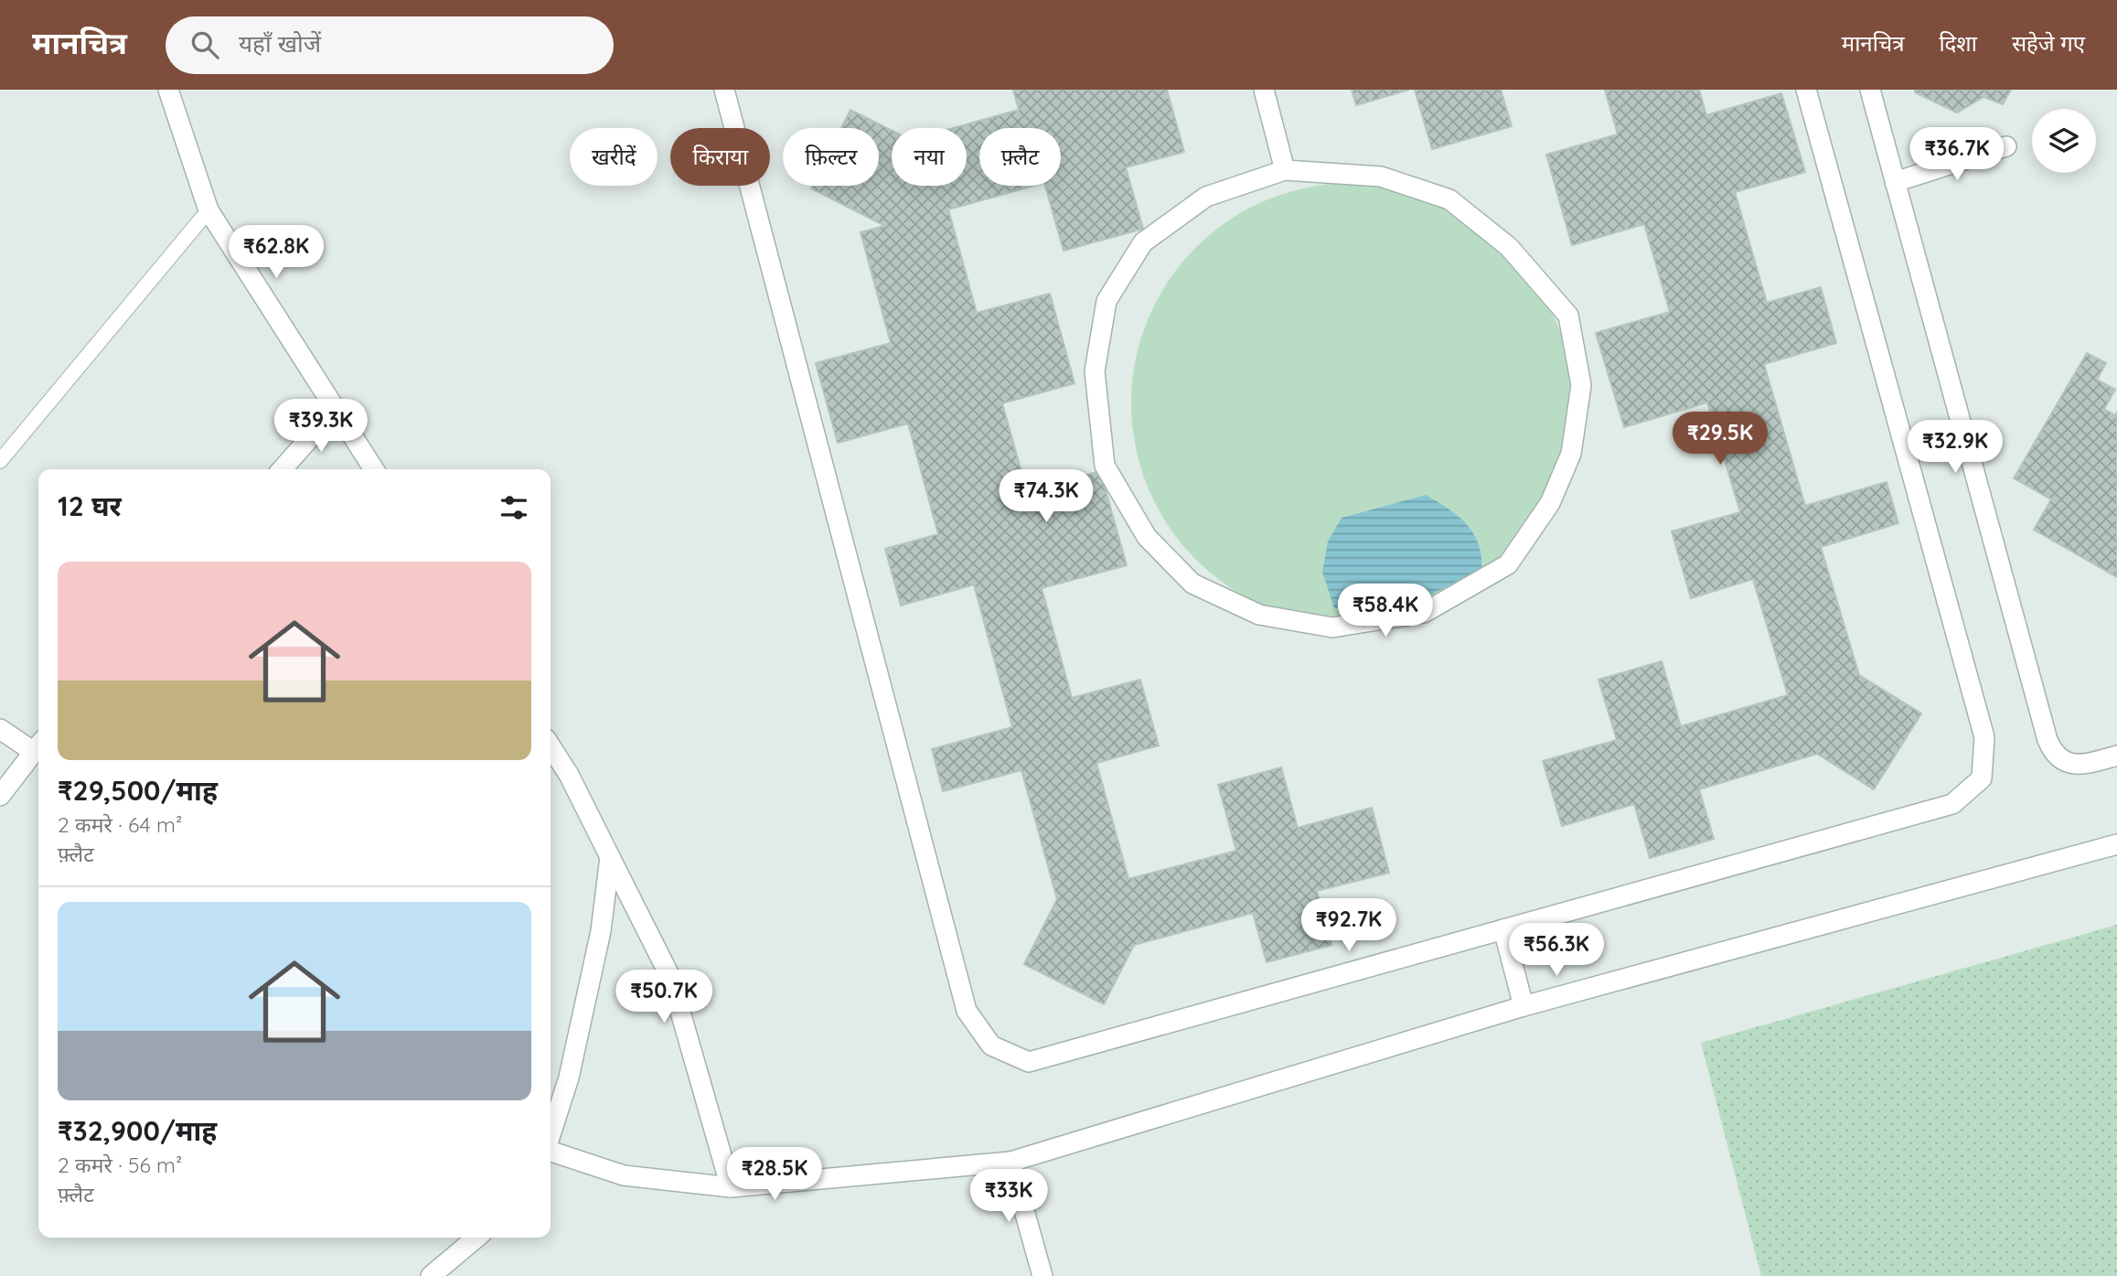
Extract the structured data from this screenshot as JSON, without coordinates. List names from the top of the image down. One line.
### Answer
{"page":{"header":"मानचित्र","search":"यहाँ खोजें","nav":["मानचित्र","दिशा","सहेजे गए"],"price":["₹36.7K","₹62.8K","₹39.3K","₹29.5K","₹32.9K","₹74.3K","₹58.4K","₹92.7K","₹56.3K","₹50.7K","₹28.5K","₹33K"],"chip":["खरीदें","किराया","फ़िल्टर","नया","फ़्लैट"],"heading":"12 घर","list":[{"name":"₹29,500/माह","note":"2 कमरे · 64 m² · फ़्लैट"},{"name":"₹32,900/माह","note":"2 कमरे · 56 m² · फ़्लैट"}]}}
